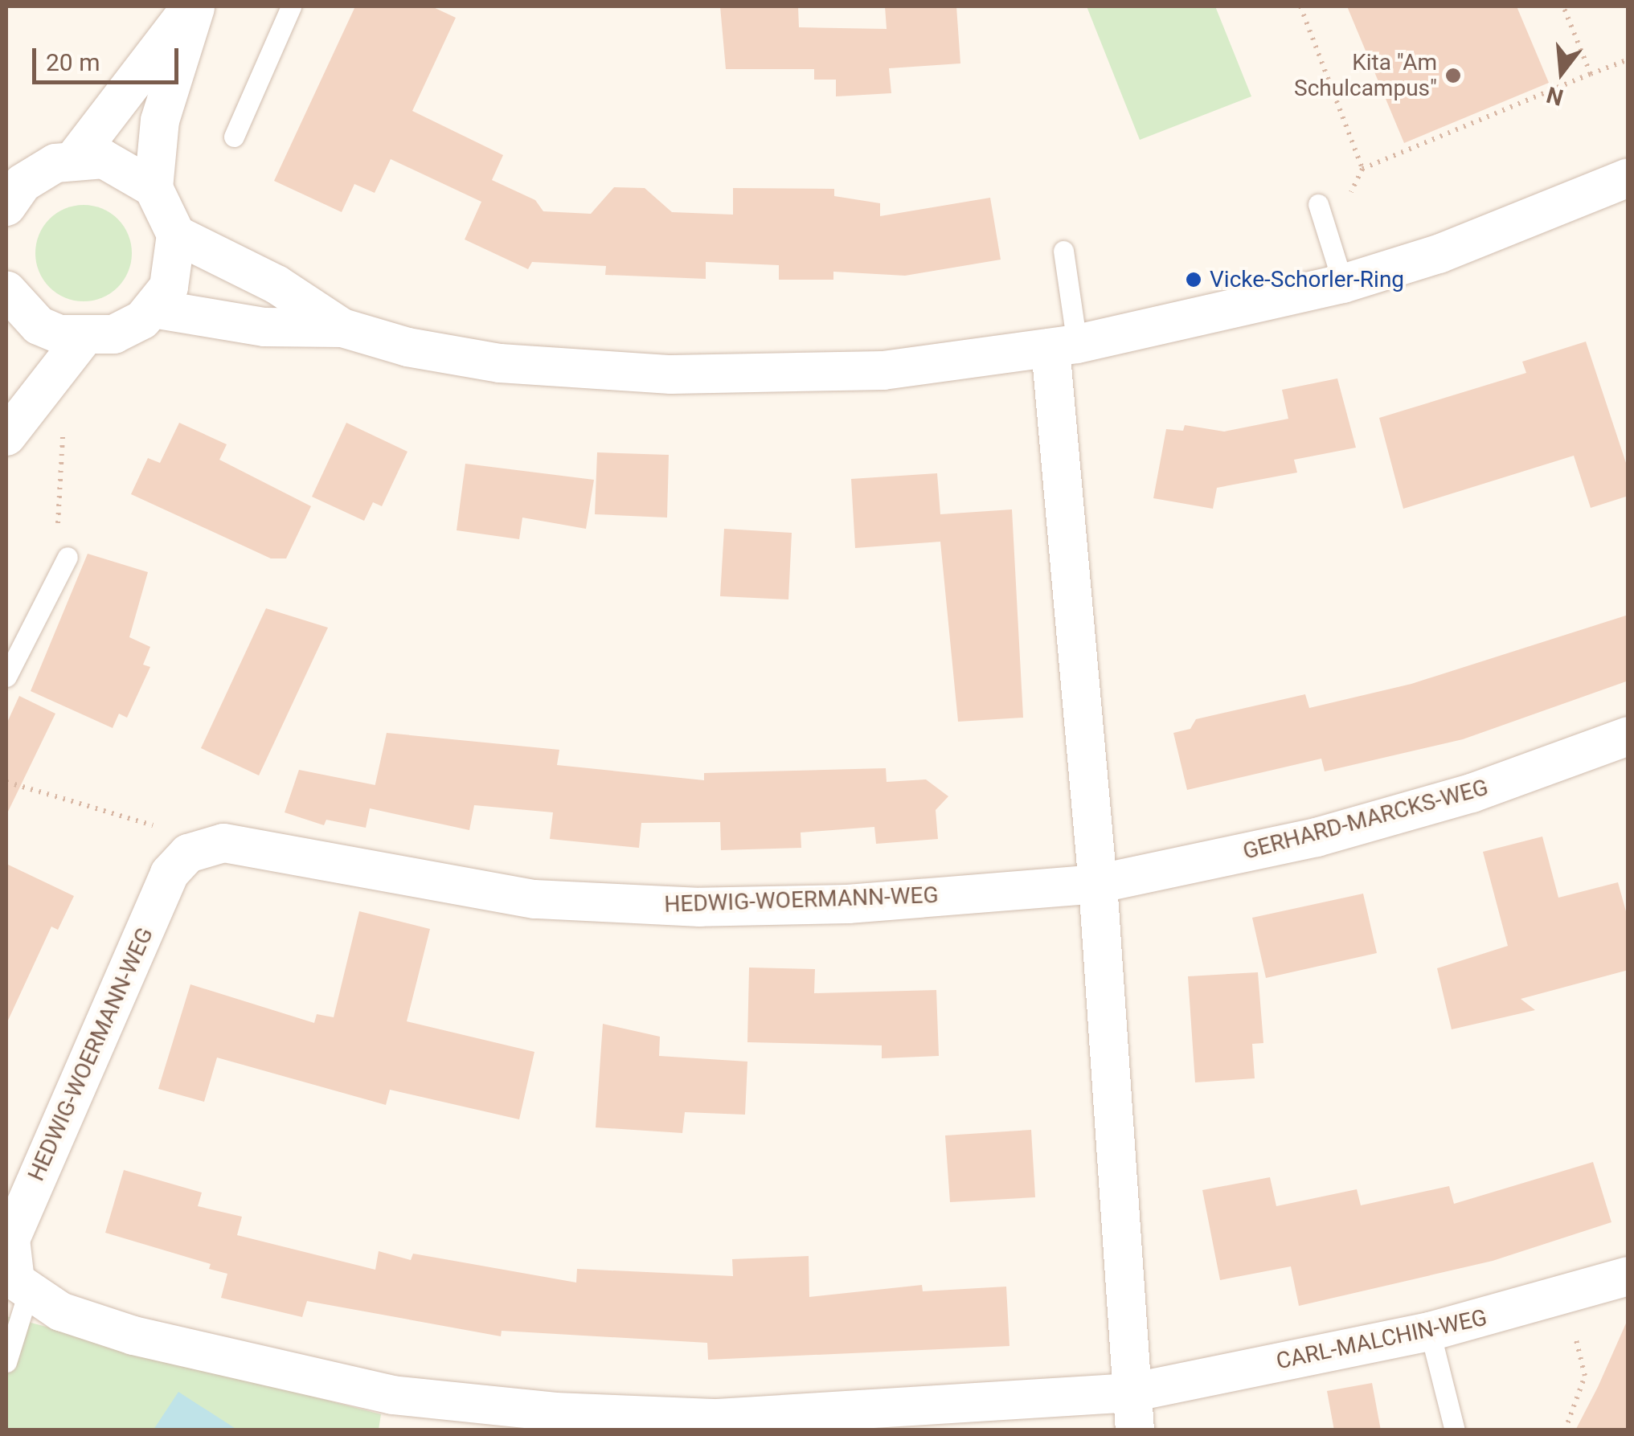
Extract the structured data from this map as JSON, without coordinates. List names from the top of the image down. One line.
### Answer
{"streets":{"street":["GERHARD-MARCKS-WEG","HEDWIG-WOERMANN-WEG","CARL-MALCHIN-WEG"]},"crossings":[["GERHARD-MARCKS-WEG","HEDWIG-WOERMANN-WEG"],["HEDWIG-WOERMANN-WEG","CARL-MALCHIN-WEG"]],"places":["Kita \"Am Schulcampus\"","Vicke-Schorler-Ring"],"scale_bar":"20 m","north":"bottom"}
